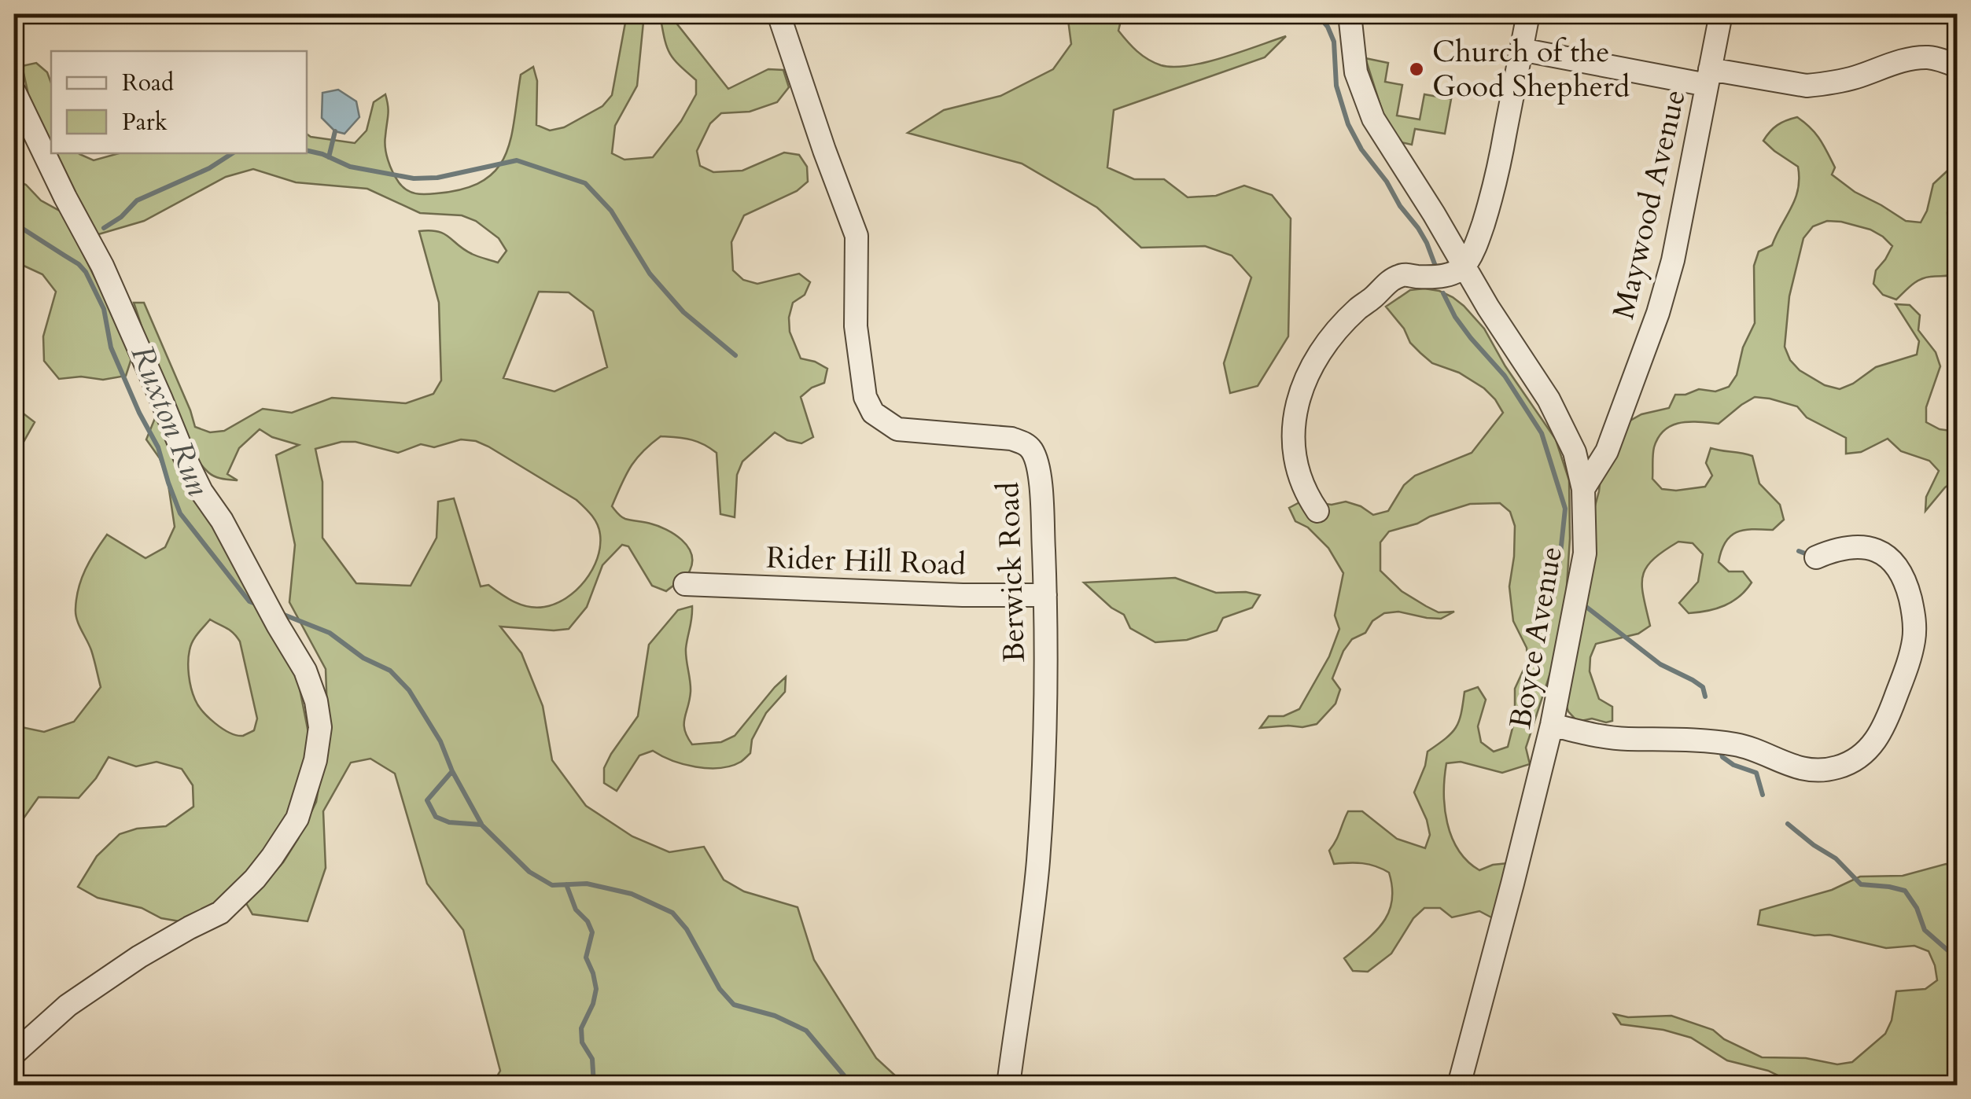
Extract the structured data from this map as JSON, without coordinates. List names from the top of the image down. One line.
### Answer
{"streets":{"street":["Maywood Avenue","Rider Hill Road","Berwick Road","Boyce Avenue"]},"crossings":[["Maywood Avenue","Boyce Avenue"],["Rider Hill Road","Berwick Road"]],"water":["Ruxton Run"],"places":["Church of the Good Shepherd"],"legend":["Road","Park"]}
